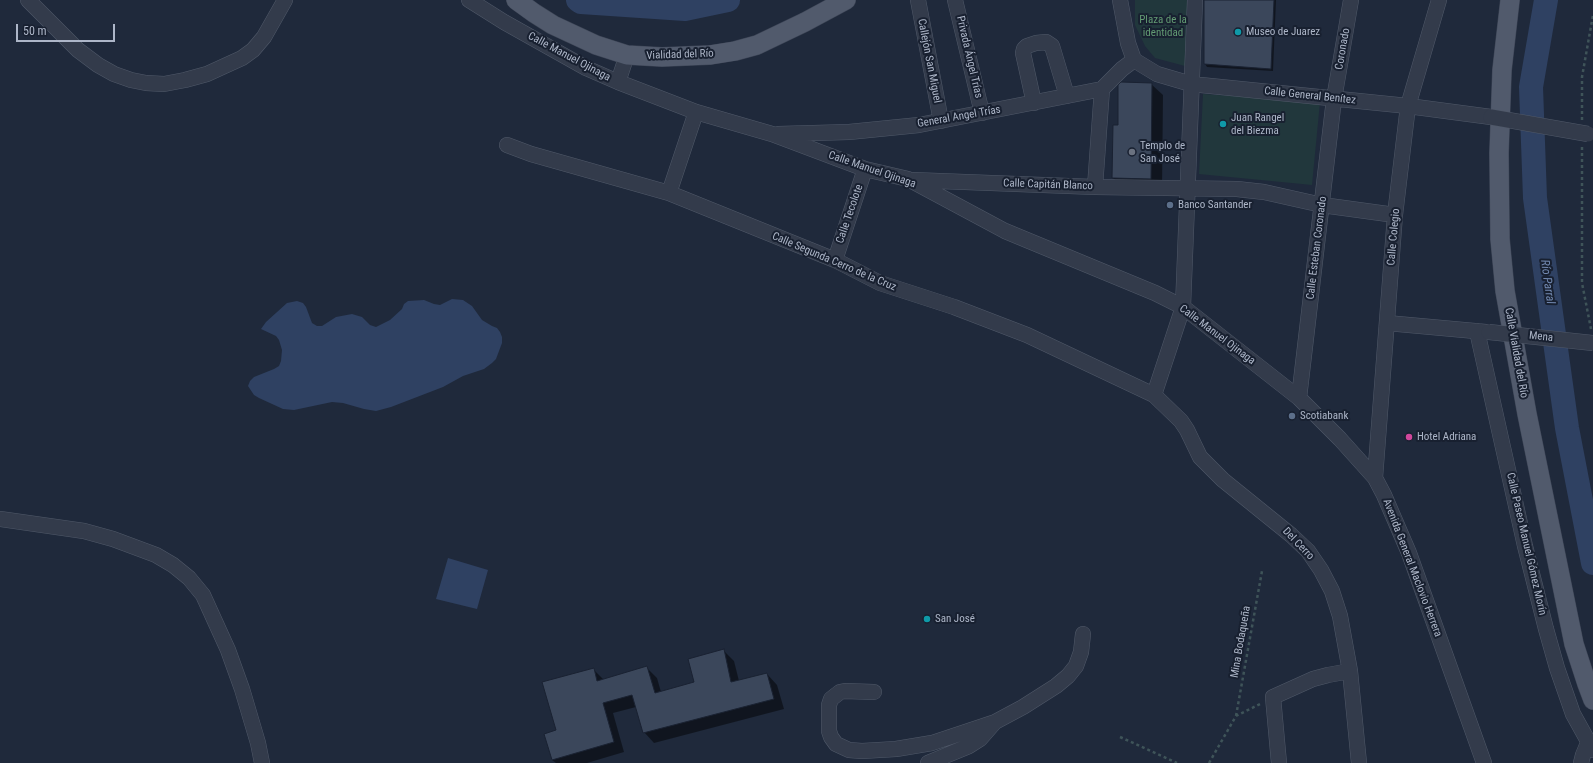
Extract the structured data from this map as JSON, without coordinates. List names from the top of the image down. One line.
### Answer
{"streets":{"main road":["Vialidad del Río","Calle Vialidad del Río"],"street":["Coronado","Calle Manuel Ojinaga","Privada Ángel Trías","Callejón San Miguel","Calle General Benítez","General Angel Trías","Calle Capitán Blanco","Calle Tecolote","Calle Colegio","Calle Esteban Coronado","Calle Segunda Cerro de la Cruz","Mena","Del Cerro","Calle Paseo Manuel Gómez Morín","Avenida General Maclovio Herrera"],"path":["Mina Bodaqueña"]},"crossings":[["Coronado","Calle General Benítez"],["Coronado","Calle Esteban Coronado"],["Calle Manuel Ojinaga","General Angel Trías"],["Calle Manuel Ojinaga","Calle Capitán Blanco"],["Calle Manuel Ojinaga","Calle Tecolote"],["Calle Manuel Ojinaga","Calle Esteban Coronado"],["Calle Manuel Ojinaga","Avenida General Maclovio Herrera"],["Privada Ángel Trías","General Angel Trías"],["Callejón San Miguel","General Angel Trías"],["Calle General Benítez","Calle Colegio"],["Calle General Benítez","Calle Esteban Coronado"],["Calle Capitán Blanco","Calle Colegio"],["Calle Capitán Blanco","Calle Esteban Coronado"],["Calle Tecolote","Calle Segunda Cerro de la Cruz"],["Calle Colegio","Mena"],["Calle Colegio","Avenida General Maclovio Herrera"],["Calle Esteban Coronado","Avenida General Maclovio Herrera"],["Calle Segunda Cerro de la Cruz","Del Cerro"],["Mena","Calle Paseo Manuel Gómez Morín"]],"water":["Río Parral"],"parks":["Plaza de la identidad"],"places":["Museo de Juarez","Juan Rangel del Biezma","Templo de San José","Banco Santander","Scotiabank","Hotel Adriana","San José"],"scale_bar":"50 m"}
